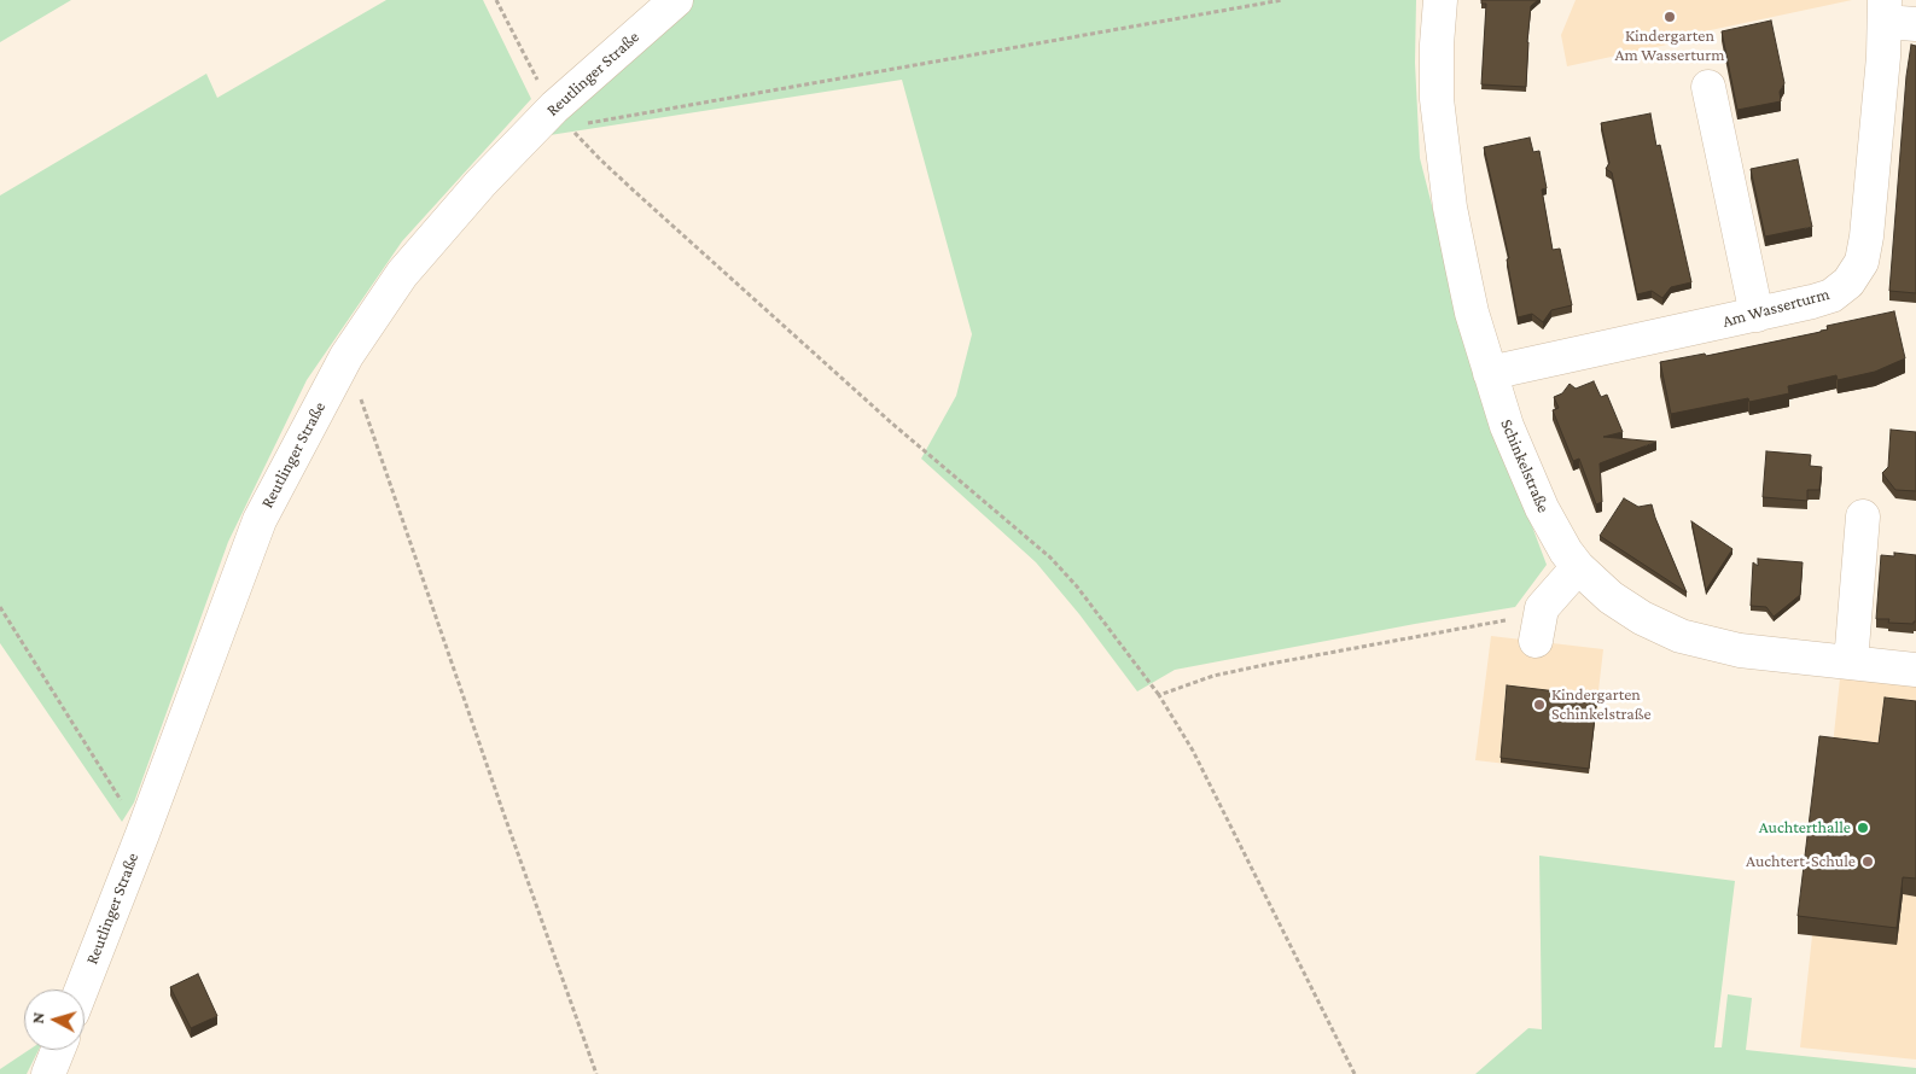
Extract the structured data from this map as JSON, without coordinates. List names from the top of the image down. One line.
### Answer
{"streets":{"street":["Reutlinger Straße","Am Wasserturm","Schinkelstraße"]},"crossings":[["Am Wasserturm","Schinkelstraße"]],"places":["Kindergarten Am Wasserturm","Kindergarten Schinkelstraße","Auchterthalle","Auchtert-Schule"],"north":"left"}
